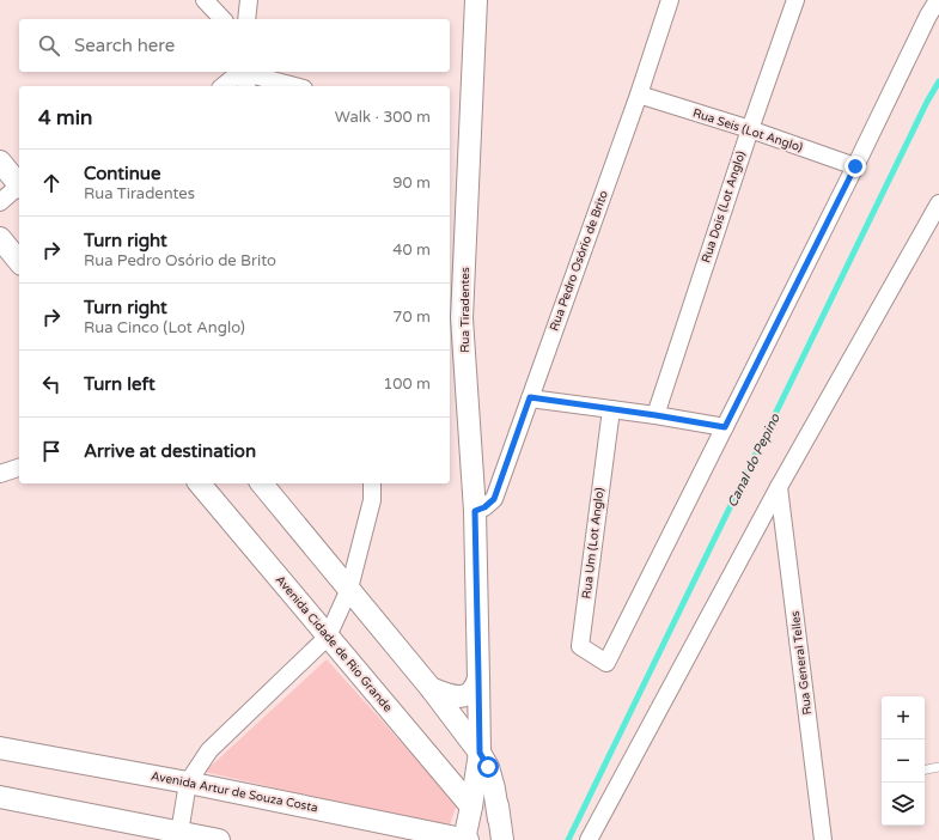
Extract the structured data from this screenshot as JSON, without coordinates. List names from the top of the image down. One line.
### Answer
{"streets":{"street":["Rua Seis (Lot Anglo)","Rua Dois (Lot Anglo)","Rua Pedro Osório de Brito","Rua Tiradentes","Rua Um (Lot Anglo)","Avenida Cidade de Rio Grande","Rua General Telles","Avenida Artur de Souza Costa"]},"crossings":[["Rua Seis (Lot Anglo)","Rua Dois (Lot Anglo)"],["Rua Seis (Lot Anglo)","Rua Pedro Osório de Brito"],["Rua Pedro Osório de Brito","Rua Tiradentes"],["Rua Tiradentes","Avenida Cidade de Rio Grande"],["Rua Tiradentes","Avenida Artur de Souza Costa"]],"water":["Canal do Pepino"],"page":{"search":"Search here","heading":["4 min","Walk · 300 m"],"list":[["Continue","Rua Tiradentes","90 m"],["Turn right","Rua Pedro Osório de Brito","40 m"],["Turn right","Rua Cinco (Lot Anglo)","70 m"],["Turn left","100 m"],"Arrive at destination"],"map_buttons":["+","−"]}}
